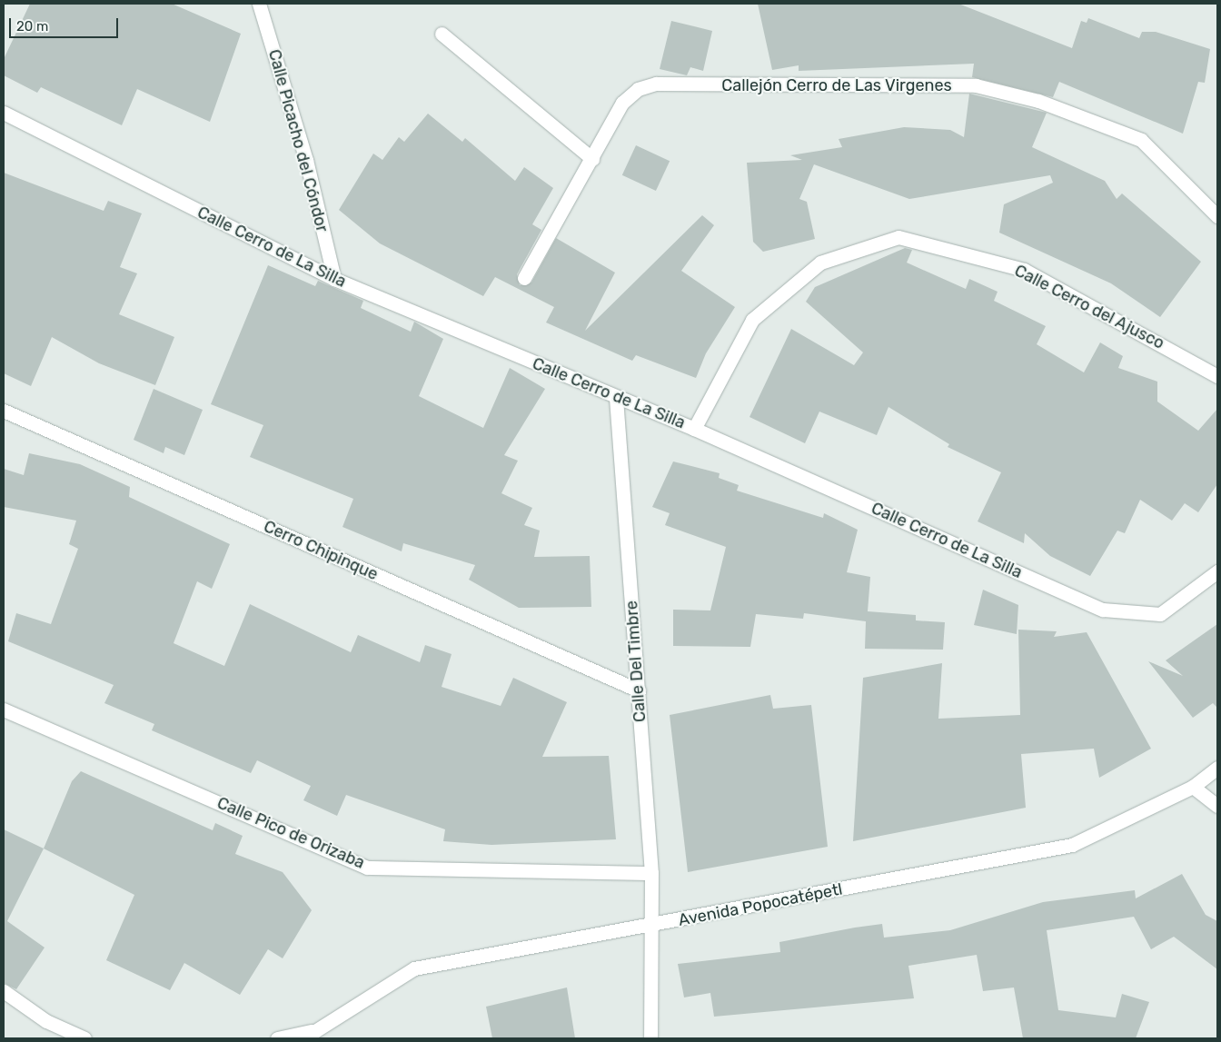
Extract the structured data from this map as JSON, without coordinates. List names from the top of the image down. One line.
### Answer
{"streets":{"street":["Callejón Cerro de Las Virgenes","Calle Picacho del Cóndor","Calle Cerro de La Silla","Calle Cerro del Ajusco","Cerro Chipinque","Calle Del Timbre","Calle Pico de Orizaba","Avenida Popocatépetl"]},"crossings":[["Calle Picacho del Cóndor","Calle Cerro de La Silla"],["Calle Cerro de La Silla","Calle Cerro del Ajusco"],["Calle Cerro de La Silla","Calle Del Timbre"],["Cerro Chipinque","Calle Del Timbre"],["Calle Del Timbre","Calle Pico de Orizaba"],["Calle Del Timbre","Avenida Popocatépetl"]],"scale_bar":"20 m"}
